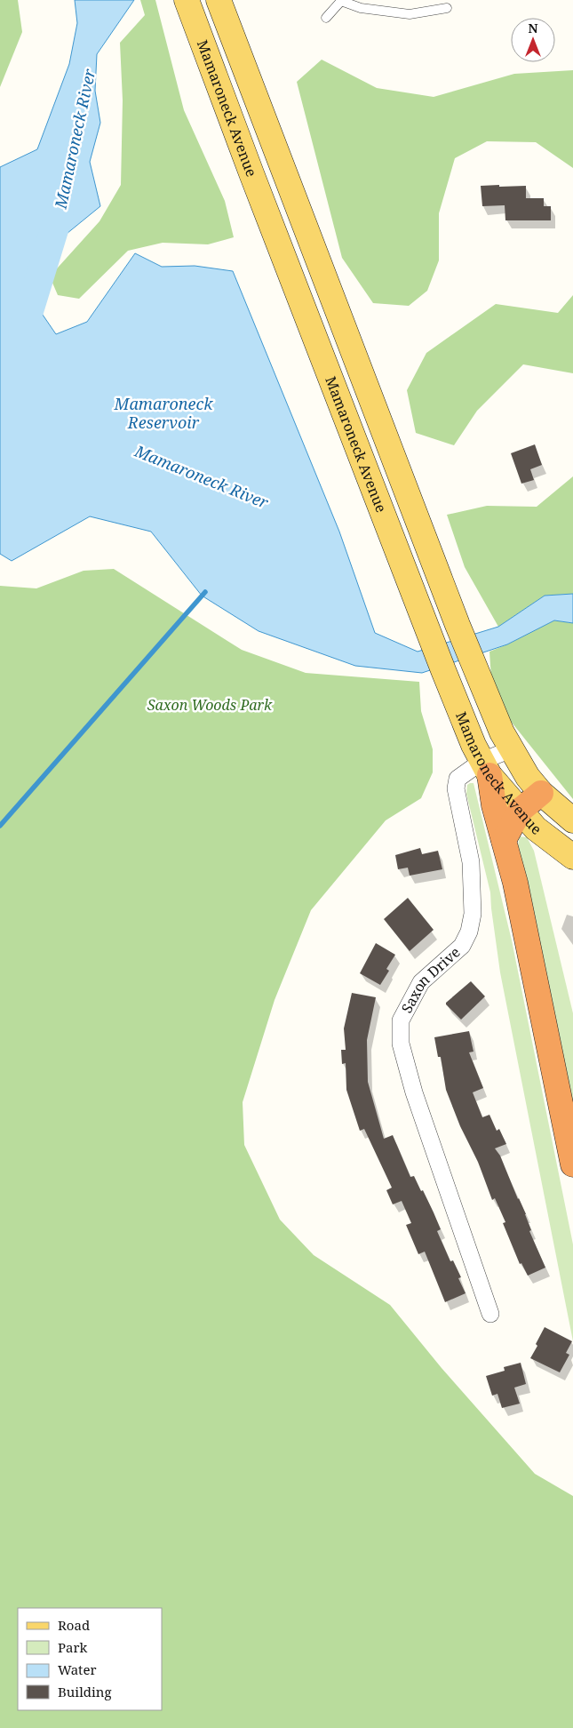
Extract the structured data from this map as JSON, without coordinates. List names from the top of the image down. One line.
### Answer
{"streets":{"main road":["Mamaroneck Avenue"],"street":["Saxon Drive"]},"crossings":[["Mamaroneck Avenue","Saxon Drive"]],"water":["Mamaroneck River","Mamaroneck Reservoir"],"parks":["Saxon Woods Park"],"legend":["Road","Park","Water","Building"],"north":"top"}
